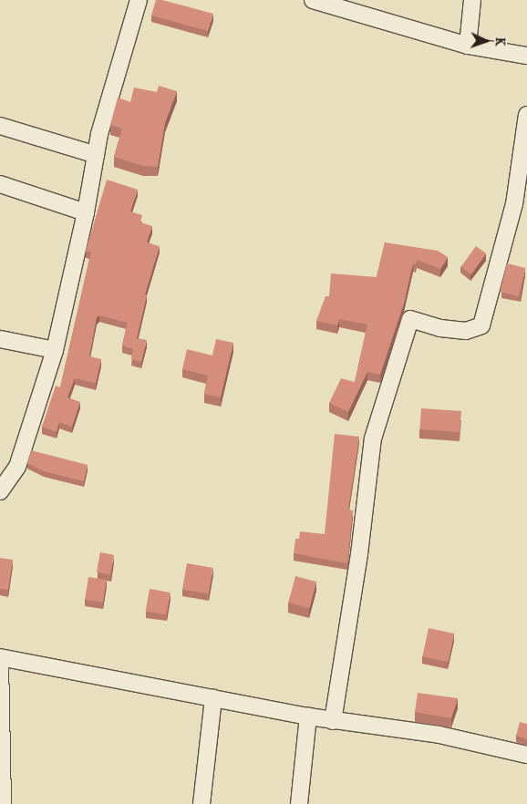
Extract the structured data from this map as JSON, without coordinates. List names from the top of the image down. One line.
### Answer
{"north":"right"}
